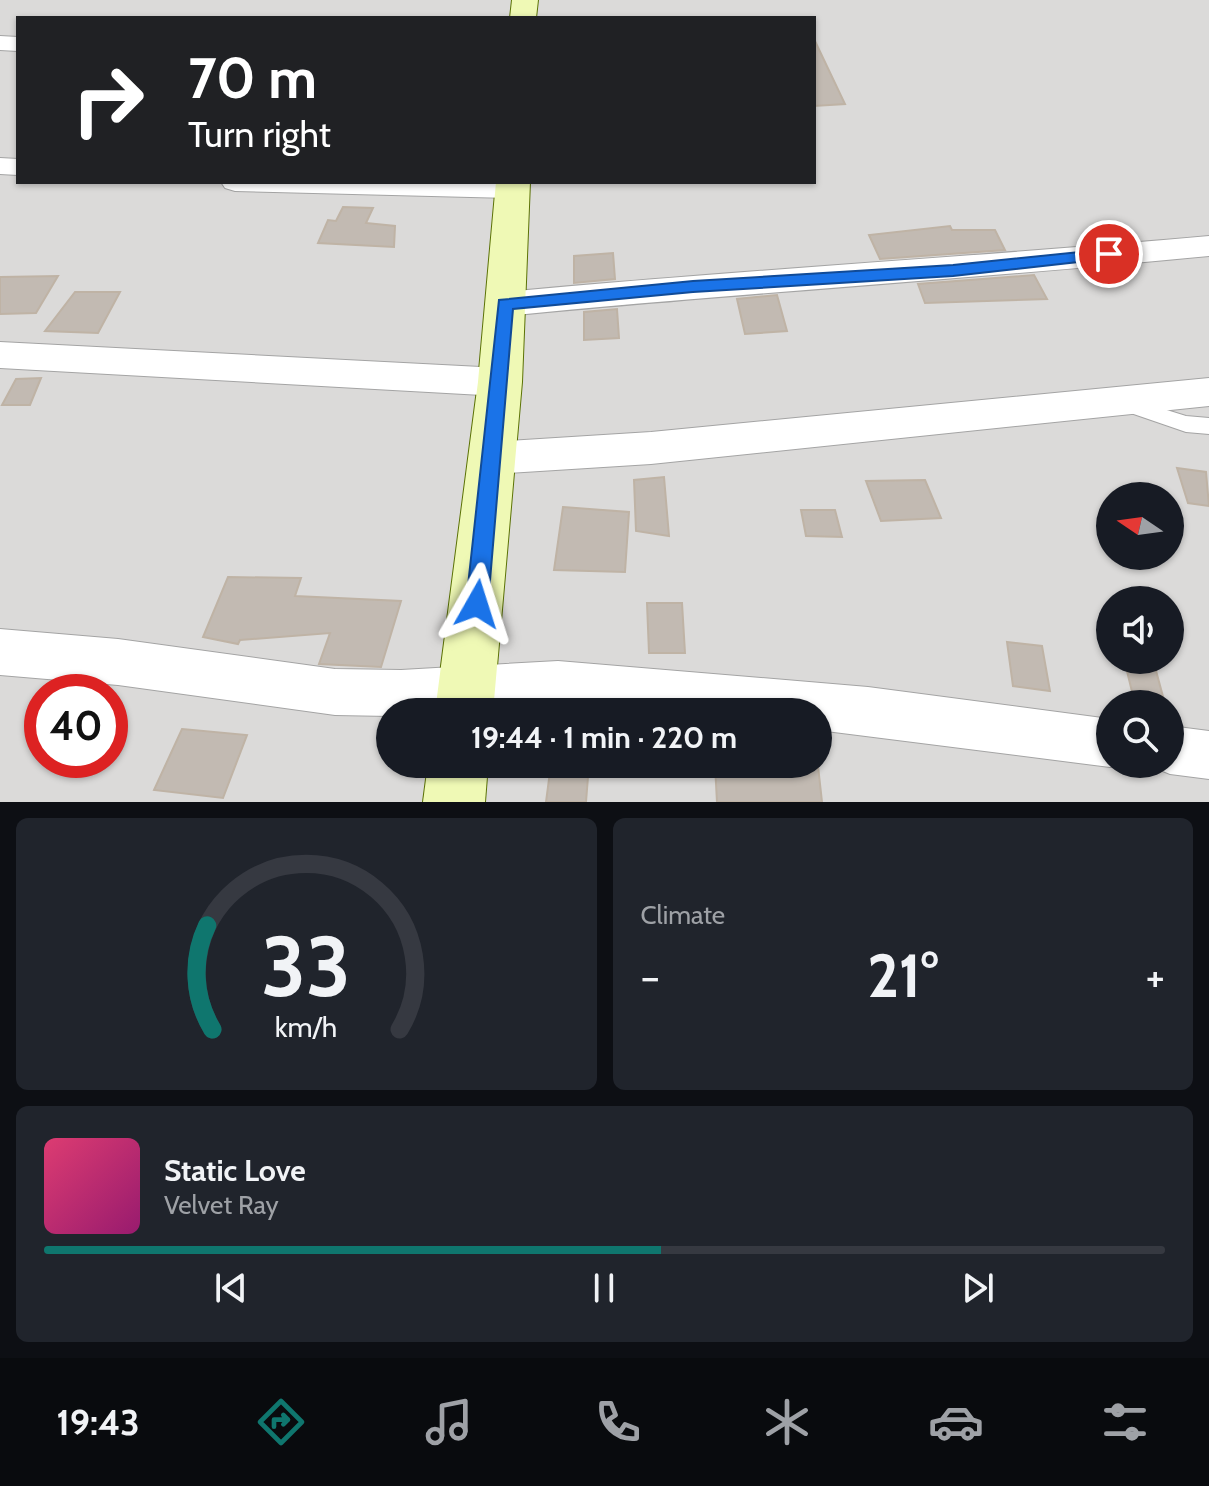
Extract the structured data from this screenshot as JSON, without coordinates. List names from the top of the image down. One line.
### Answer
{"north":"left","page":{"turn":["70 m","Turn right"],"limit":"40","trip":"19:44 · 1 min · 220 m","tile":"Climate","heat":["−","21°","+"],"song":["Static Love","Velvet Ray"],"tabs":"19:43","gauge":["33","km/h"]}}
